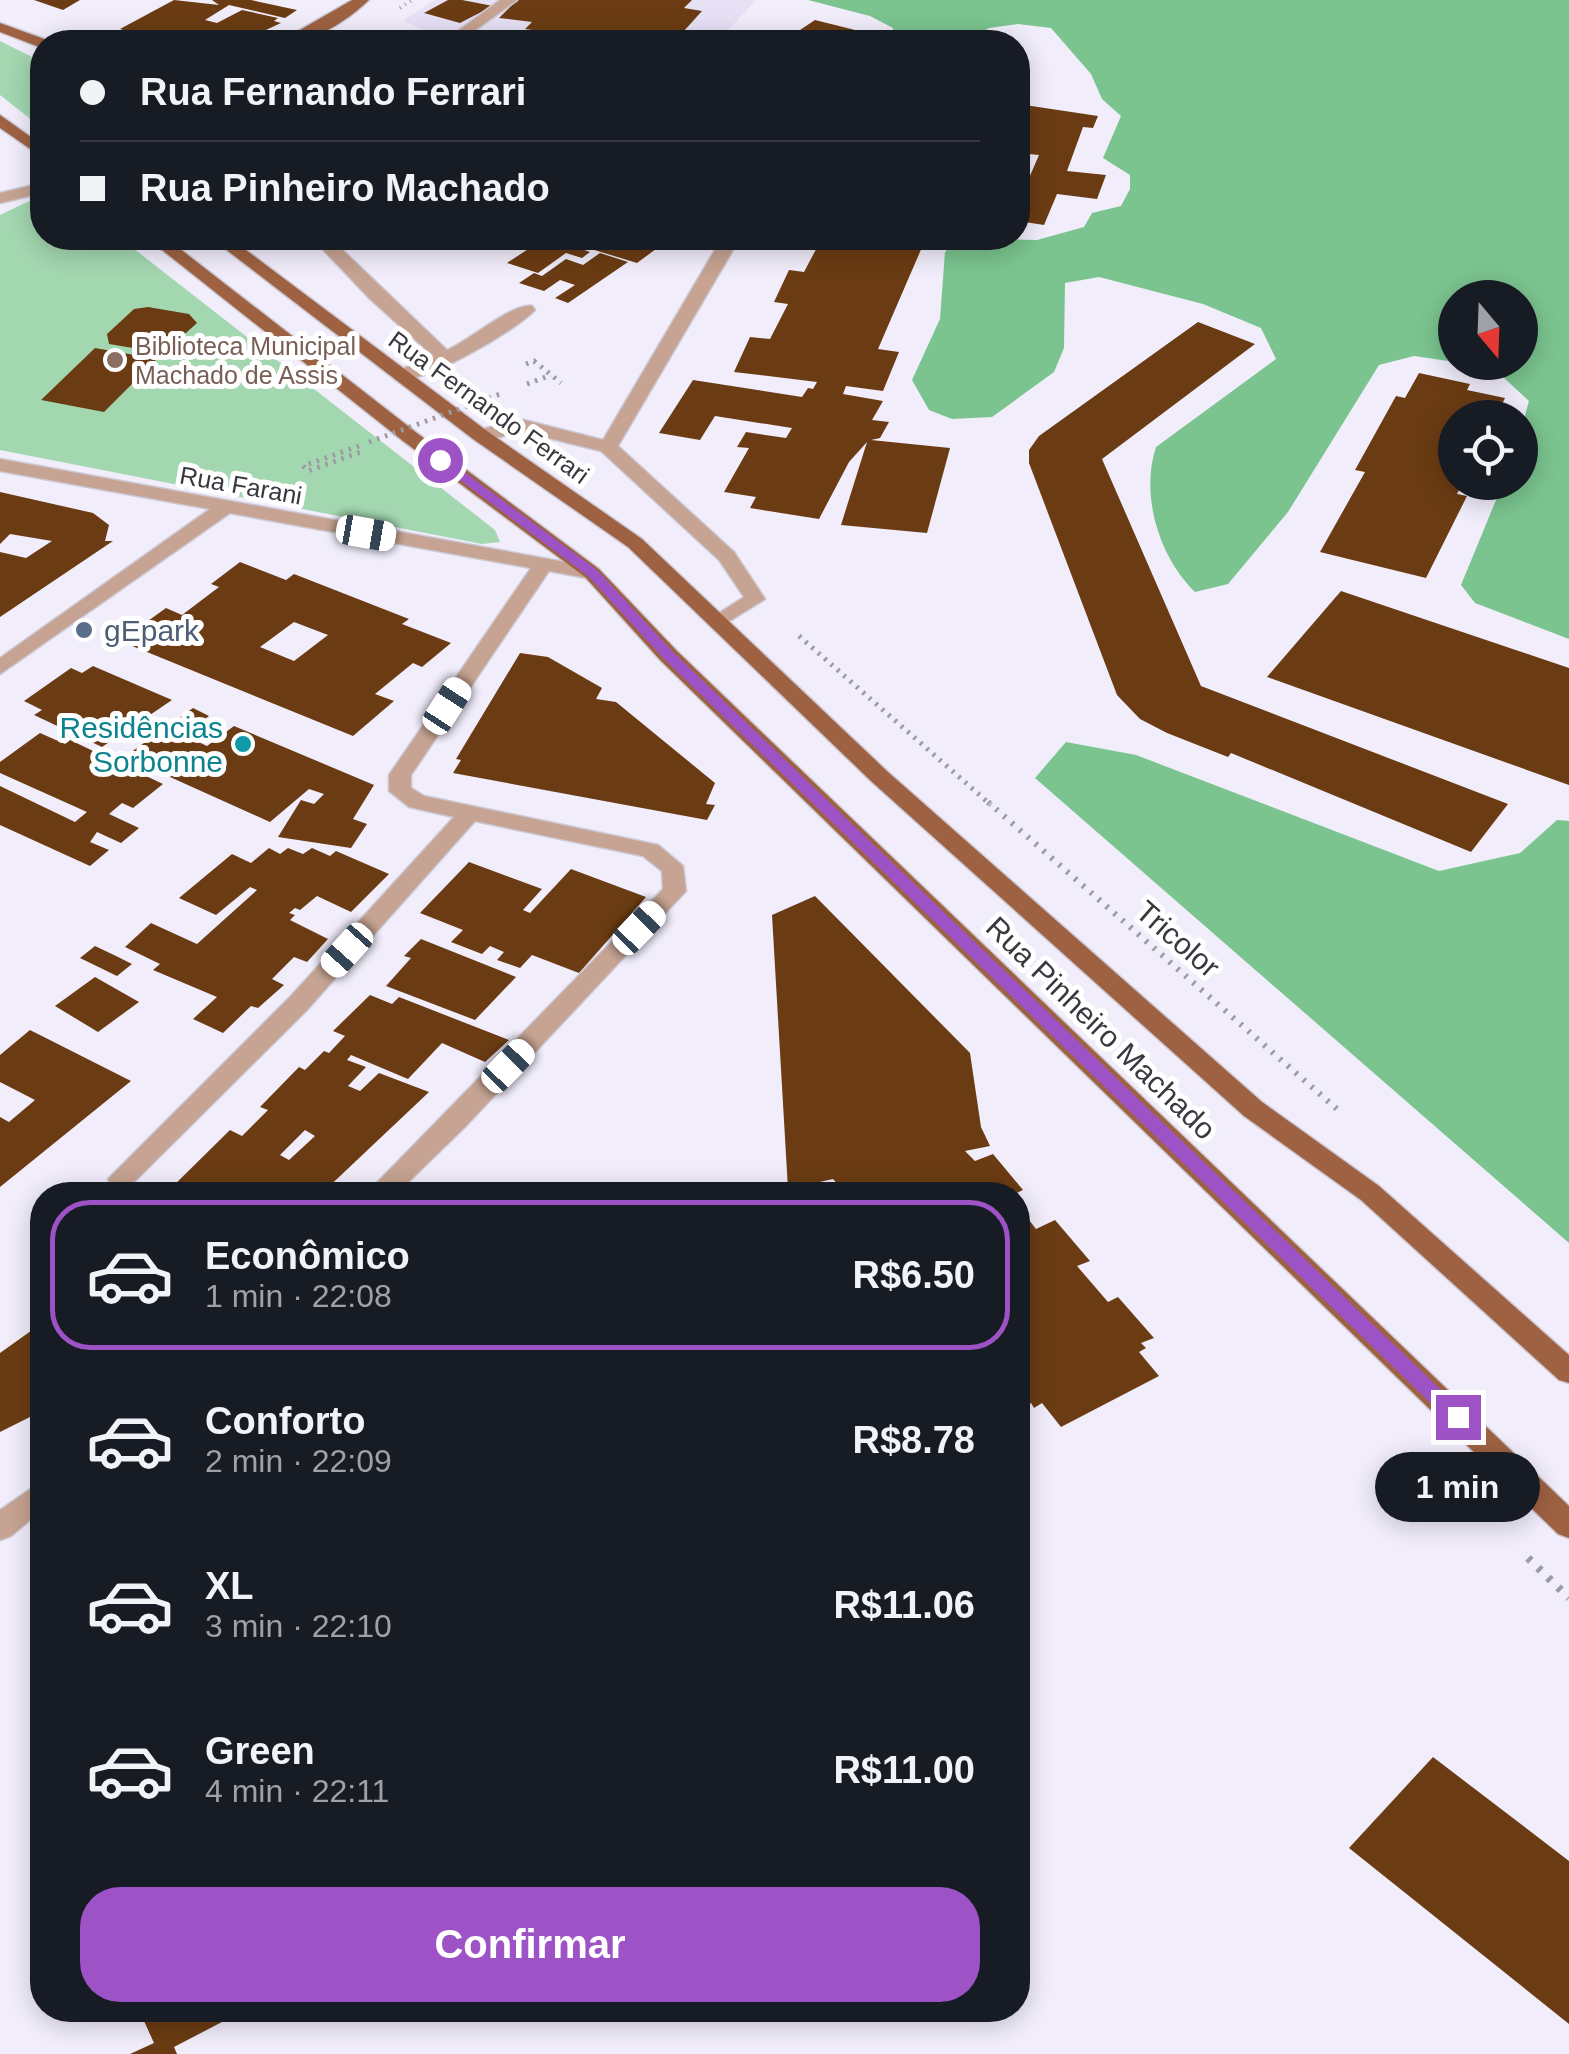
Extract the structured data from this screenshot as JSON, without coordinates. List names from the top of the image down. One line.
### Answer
{"streets":{"main road":["Rua Fernando Ferrari","Rua Pinheiro Machado"],"street":["Rua Farani"],"path":["Tricolor"]},"crossings":[["Rua Fernando Ferrari","Rua Pinheiro Machado"],["Rua Farani","Rua Pinheiro Machado"]],"places":["Biblioteca Municipal Machado de Assis","gEpark","Residências Sorbonne"],"north":"bottom","page":{"banner":["Rua Fernando Ferrari","Rua Pinheiro Machado"],"list":[{"name":"Econômico","note":"1 min · 22:08","value":"R$6.50"},{"name":"Conforto","note":"2 min · 22:09","value":"R$8.78"},{"name":"XL","note":"3 min · 22:10","value":"R$11.06"},{"name":"Green","note":"4 min · 22:11","value":"R$11.00"}],"bubble":"1 min","buttons":"Confirmar"}}
